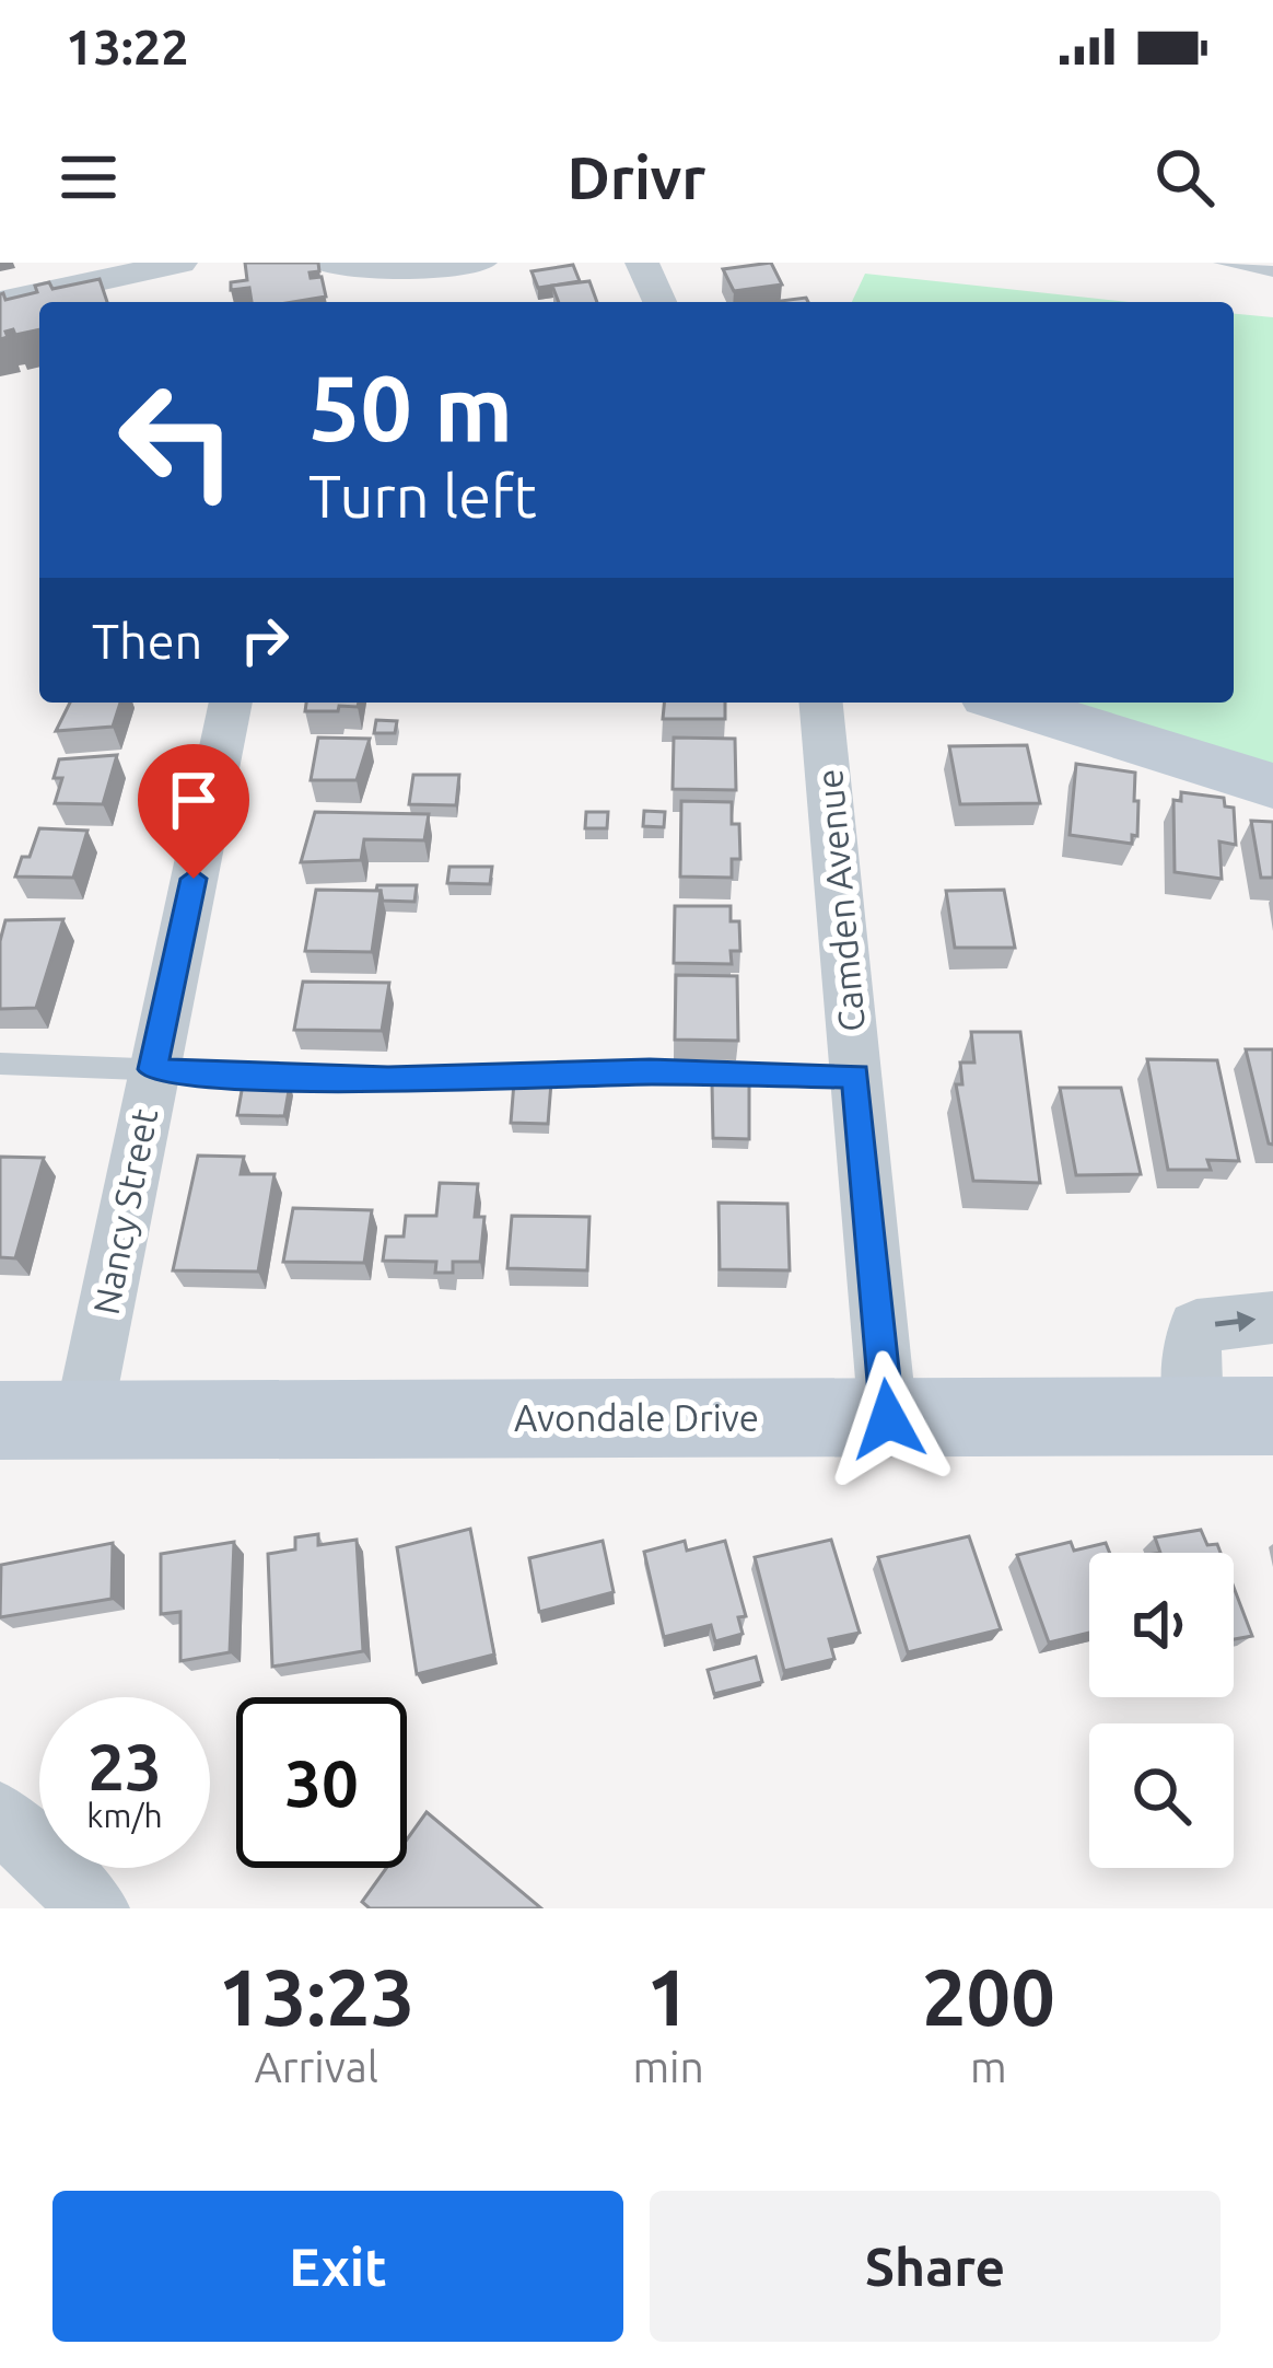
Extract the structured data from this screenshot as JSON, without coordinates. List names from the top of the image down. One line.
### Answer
{"streets":{"main road":["Avondale Drive"],"street":["Camden Avenue","Nancy Street"]},"crossings":[["Camden Avenue","Avondale Drive"],["Nancy Street","Avondale Drive"]],"page":{"status":"13:22","header":"Drivr","turn":["50 m","Turn left"],"then":"Then","speed":"23 km/h","limit":"30","eta":["13:23","Arrival","1","min","200","m"],"buttons":["Exit","Share"]}}
